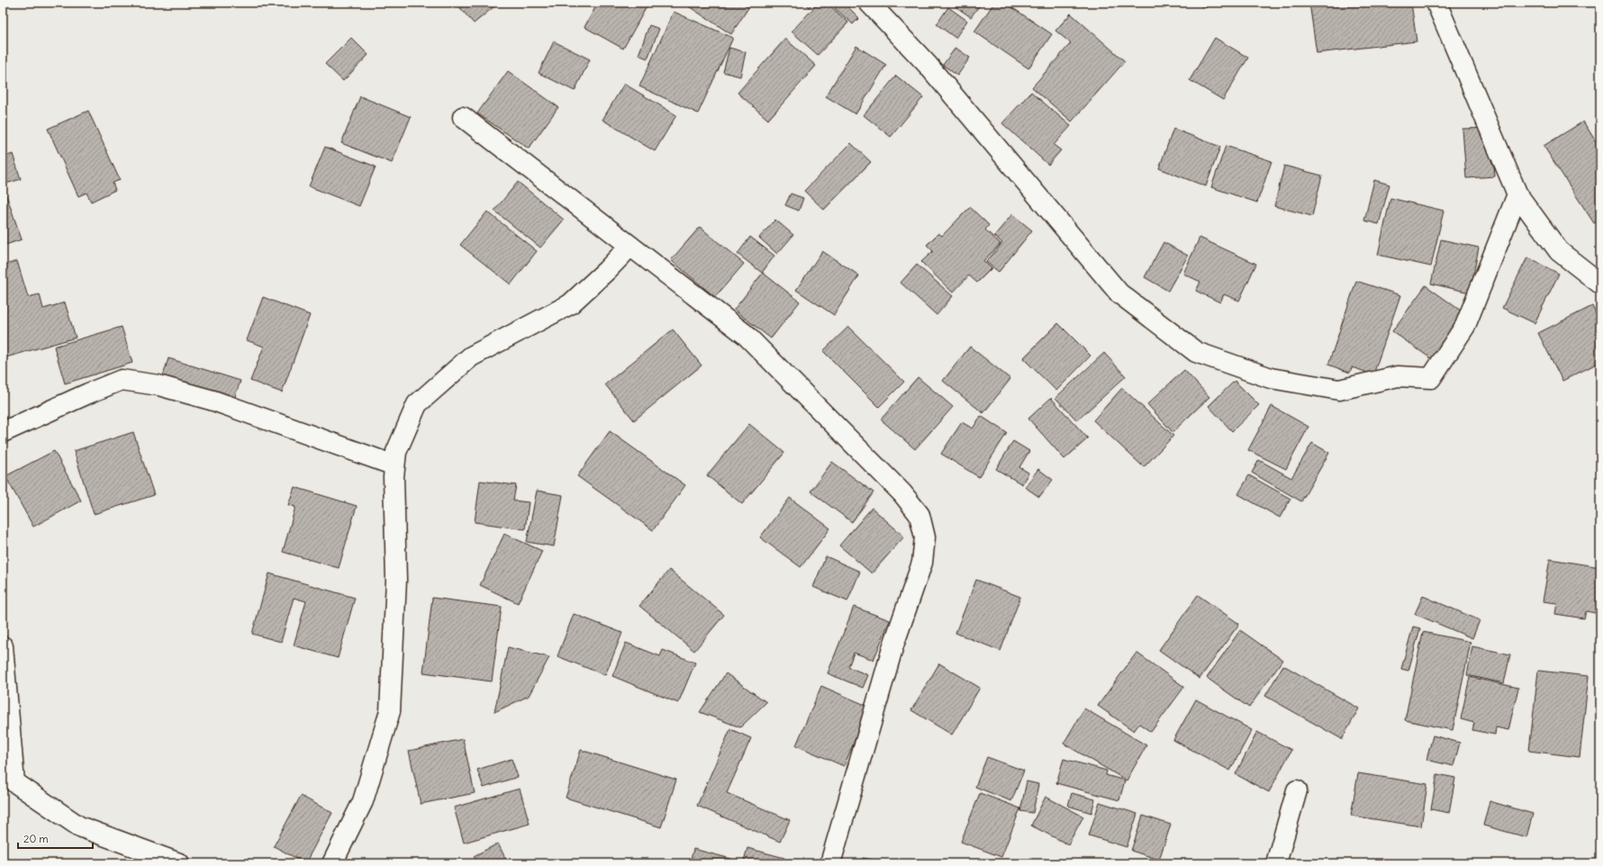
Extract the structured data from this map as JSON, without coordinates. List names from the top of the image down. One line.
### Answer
{"scale_bar":"20 m"}
